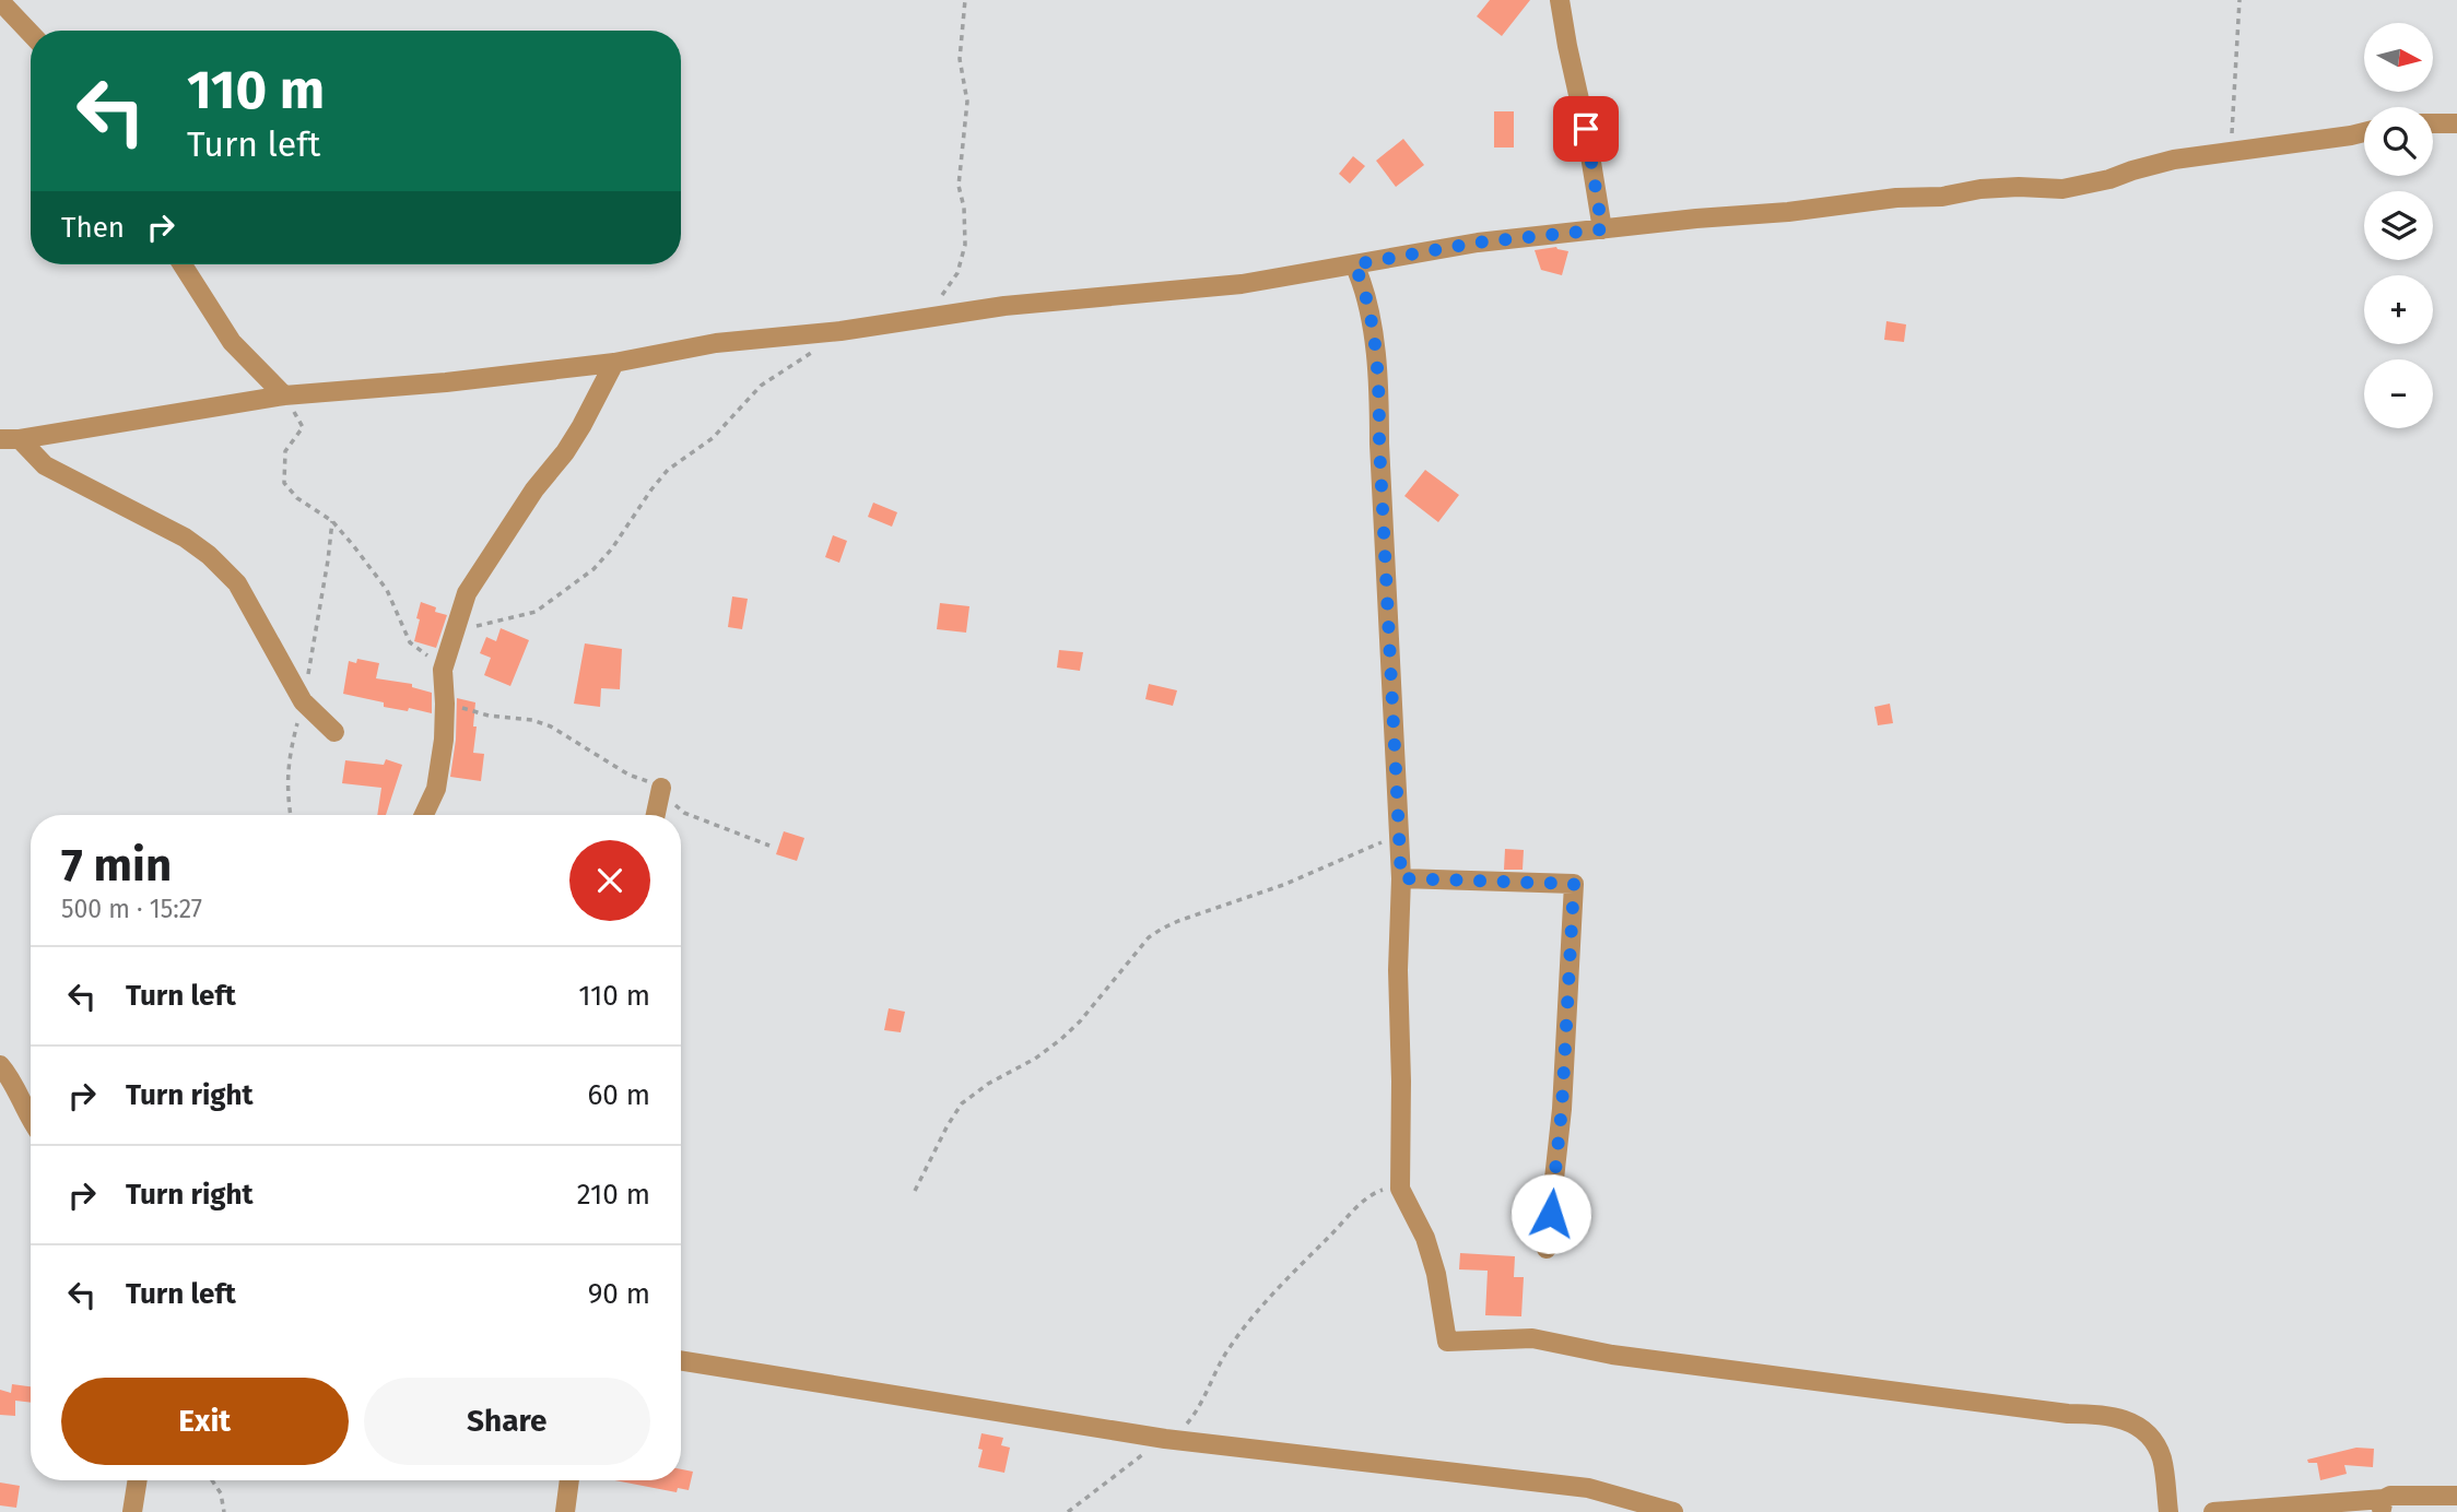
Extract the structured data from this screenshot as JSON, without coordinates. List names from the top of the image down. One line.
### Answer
{"north":"right","page":{"map_buttons":["+","−"],"turn":["110 m","Turn left"],"then":"Then","heading":["7 min","500 m · 15:27"],"list":[{"name":"Turn left","value":"110 m"},{"name":"Turn right","value":"60 m"},{"name":"Turn right","value":"210 m"},{"name":"Turn left","value":"90 m"}],"buttons":["Exit","Share"]}}
